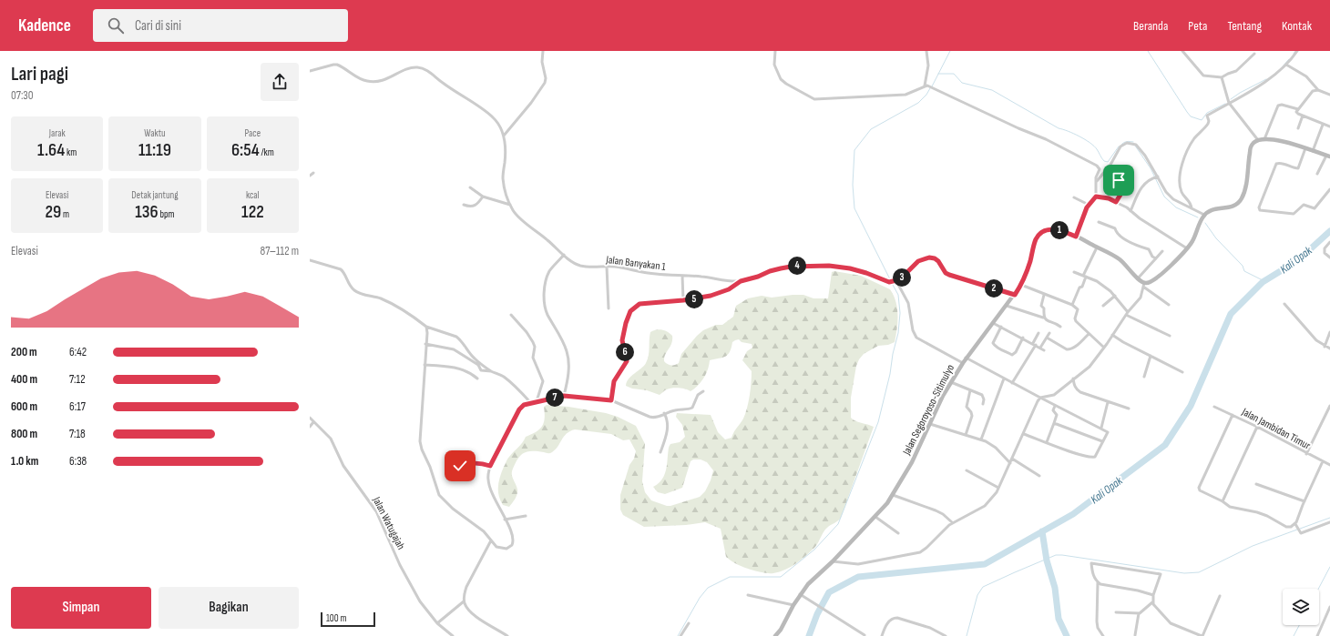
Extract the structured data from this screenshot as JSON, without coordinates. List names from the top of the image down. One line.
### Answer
{"streets":{"main road":["Jalan Segoroyoso-Sitimulyo"],"street":["Jalan Banyakan 1","Jalan Jambidan Timur","Jalan Watugajah"]},"water":["Kali Opak"],"scale_bar":"100 m","page":{"header":"Kadence","search":"Cari di sini","nav":["Beranda","Peta","Tentang","Kontak"],"heading":["Lari pagi","07:30"],"stats":[["Jarak","1.64 km"],["Waktu","11:19"],["Pace","6:54 /km"],["Elevasi","29 m"],["Detak jantung","136 bpm"],["kcal","122"]],"pins":["1","4","3","2","5","6","7"],"chart":["Elevasi","87–112 m"],"list":[{"name":"200 m","note":"6:42"},{"name":"400 m","note":"7:12"},{"name":"600 m","note":"6:17"},{"name":"800 m","note":"7:18"},{"name":"1.0 km","note":"6:38"}],"buttons":["Simpan","Bagikan"],"scale":"100 m"}}
